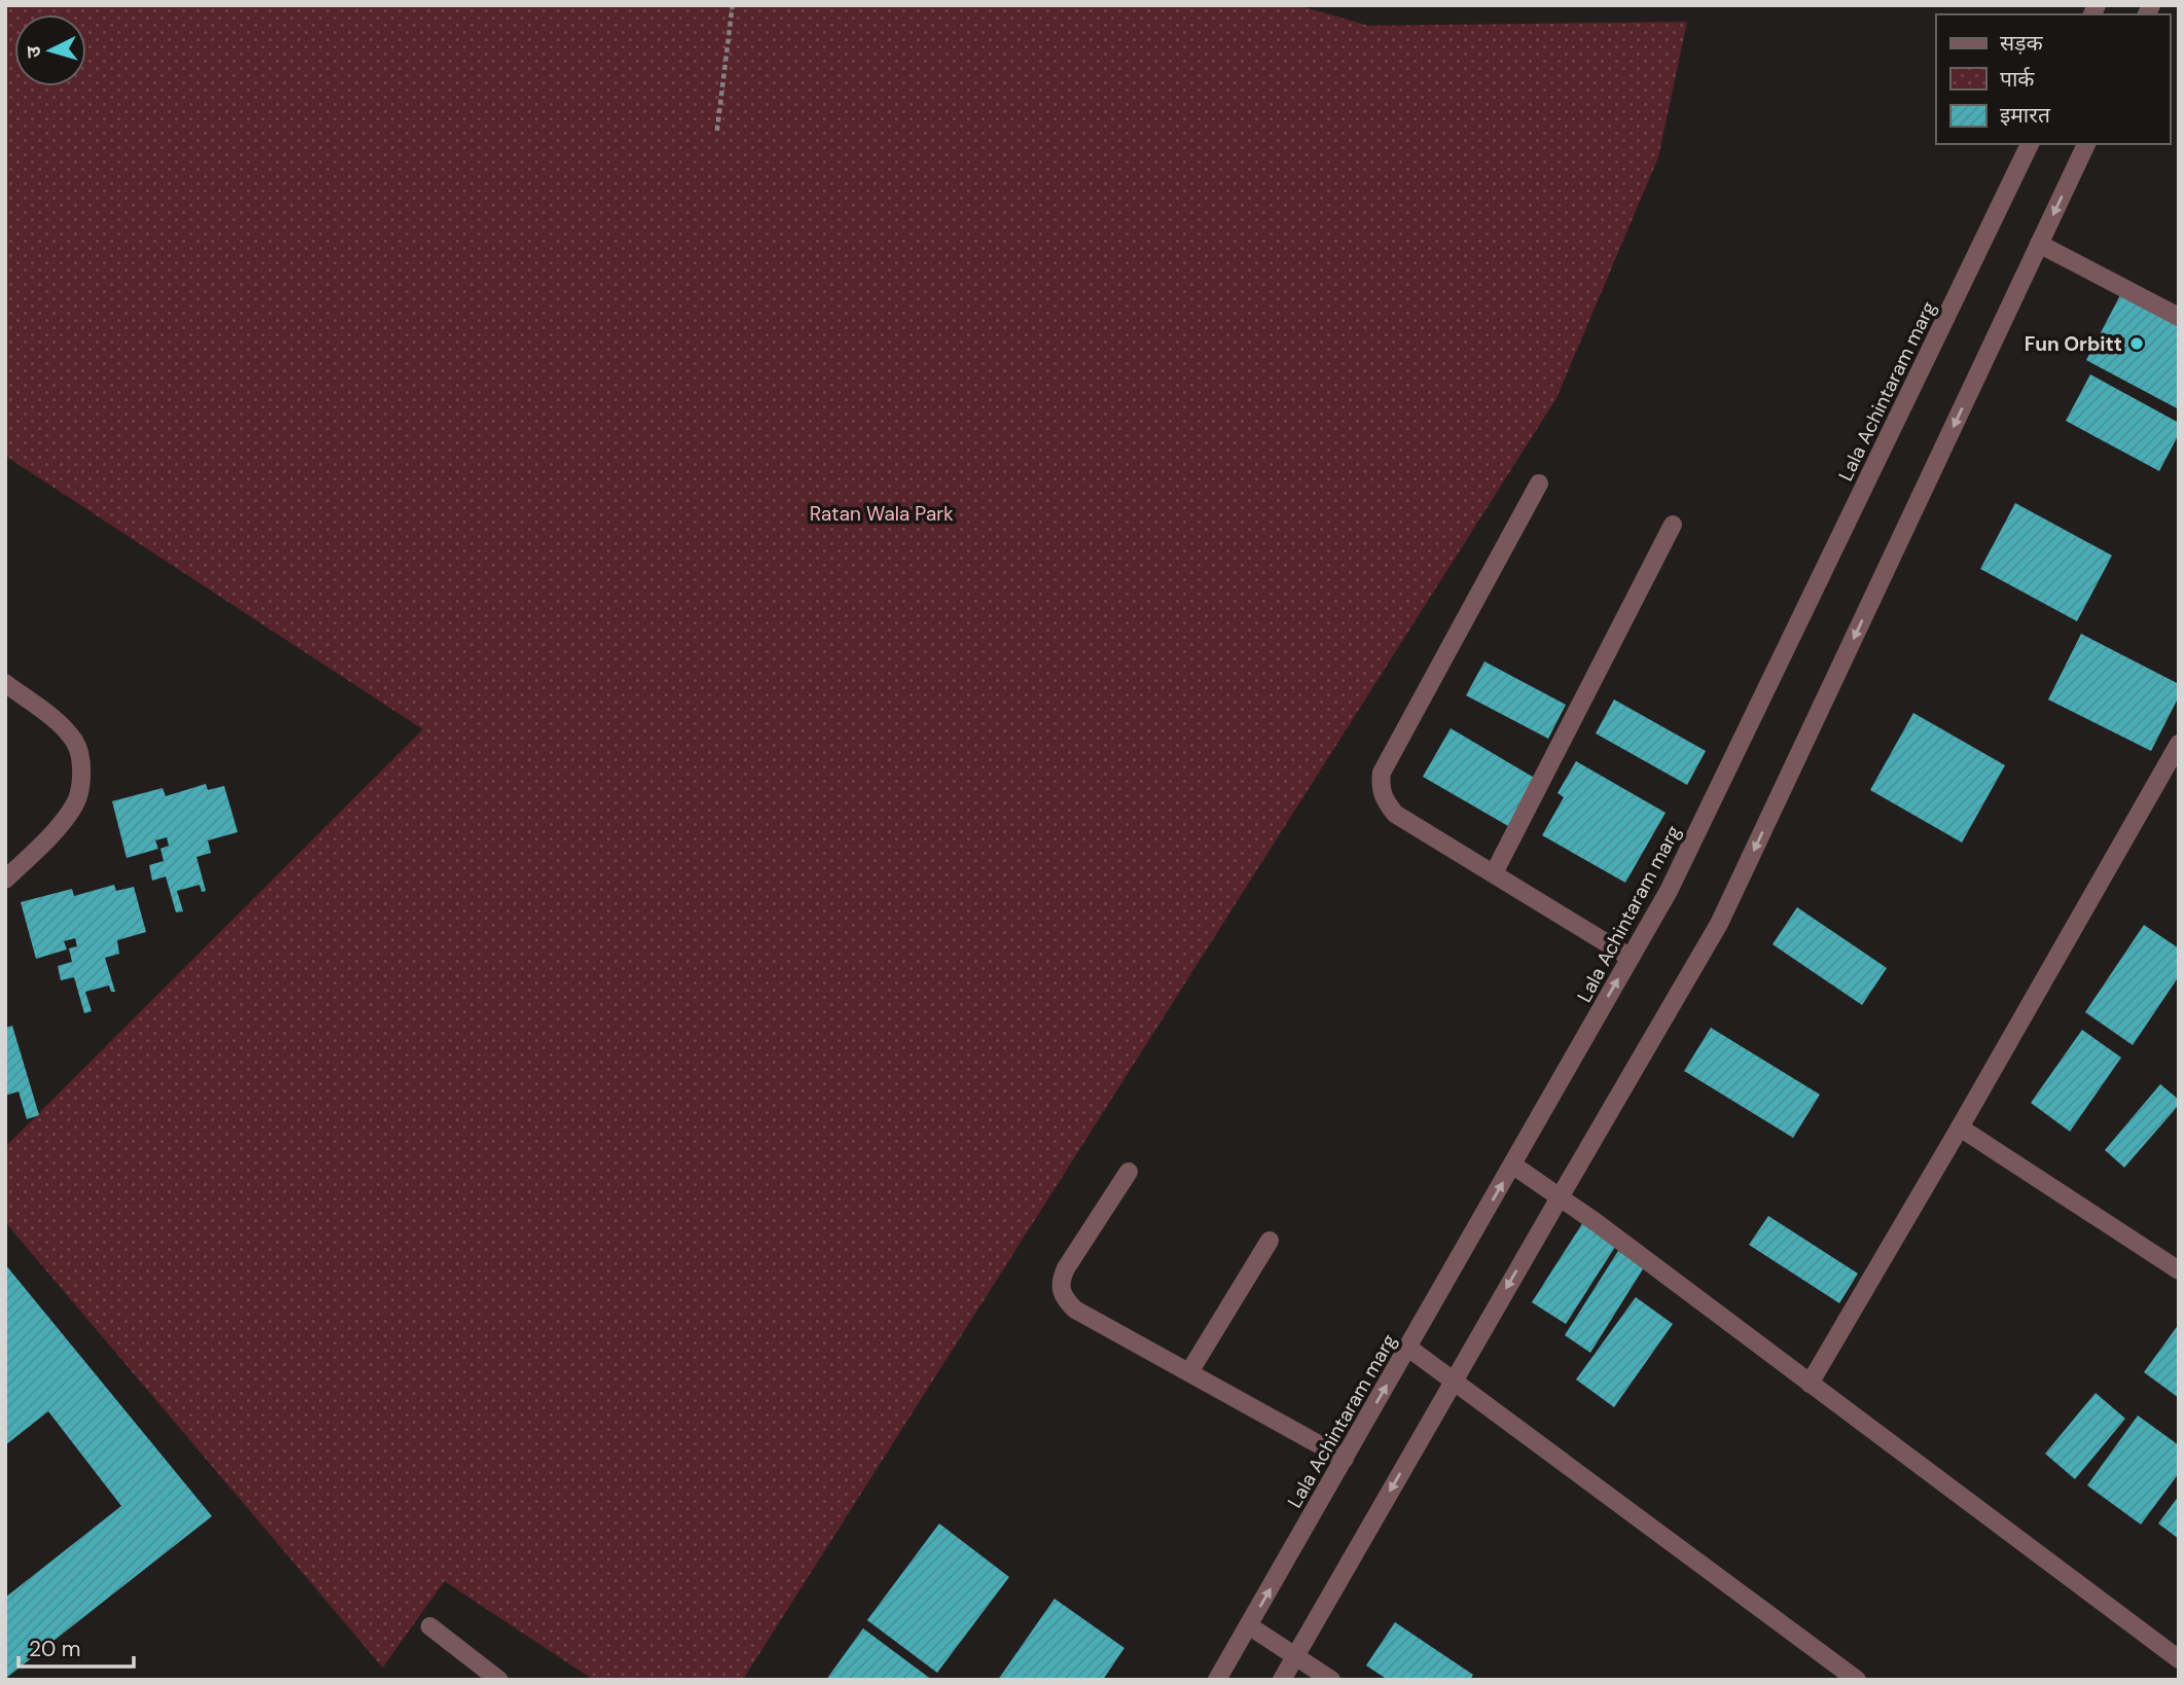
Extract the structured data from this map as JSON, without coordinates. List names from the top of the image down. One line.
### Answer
{"streets":{"street":["Lala Achintaram marg"]},"parks":["Ratan Wala Park"],"places":["Fun Orbitt"],"legend":["सड़क","पार्क","इमारत"],"scale_bar":"20 m","north":"left"}
